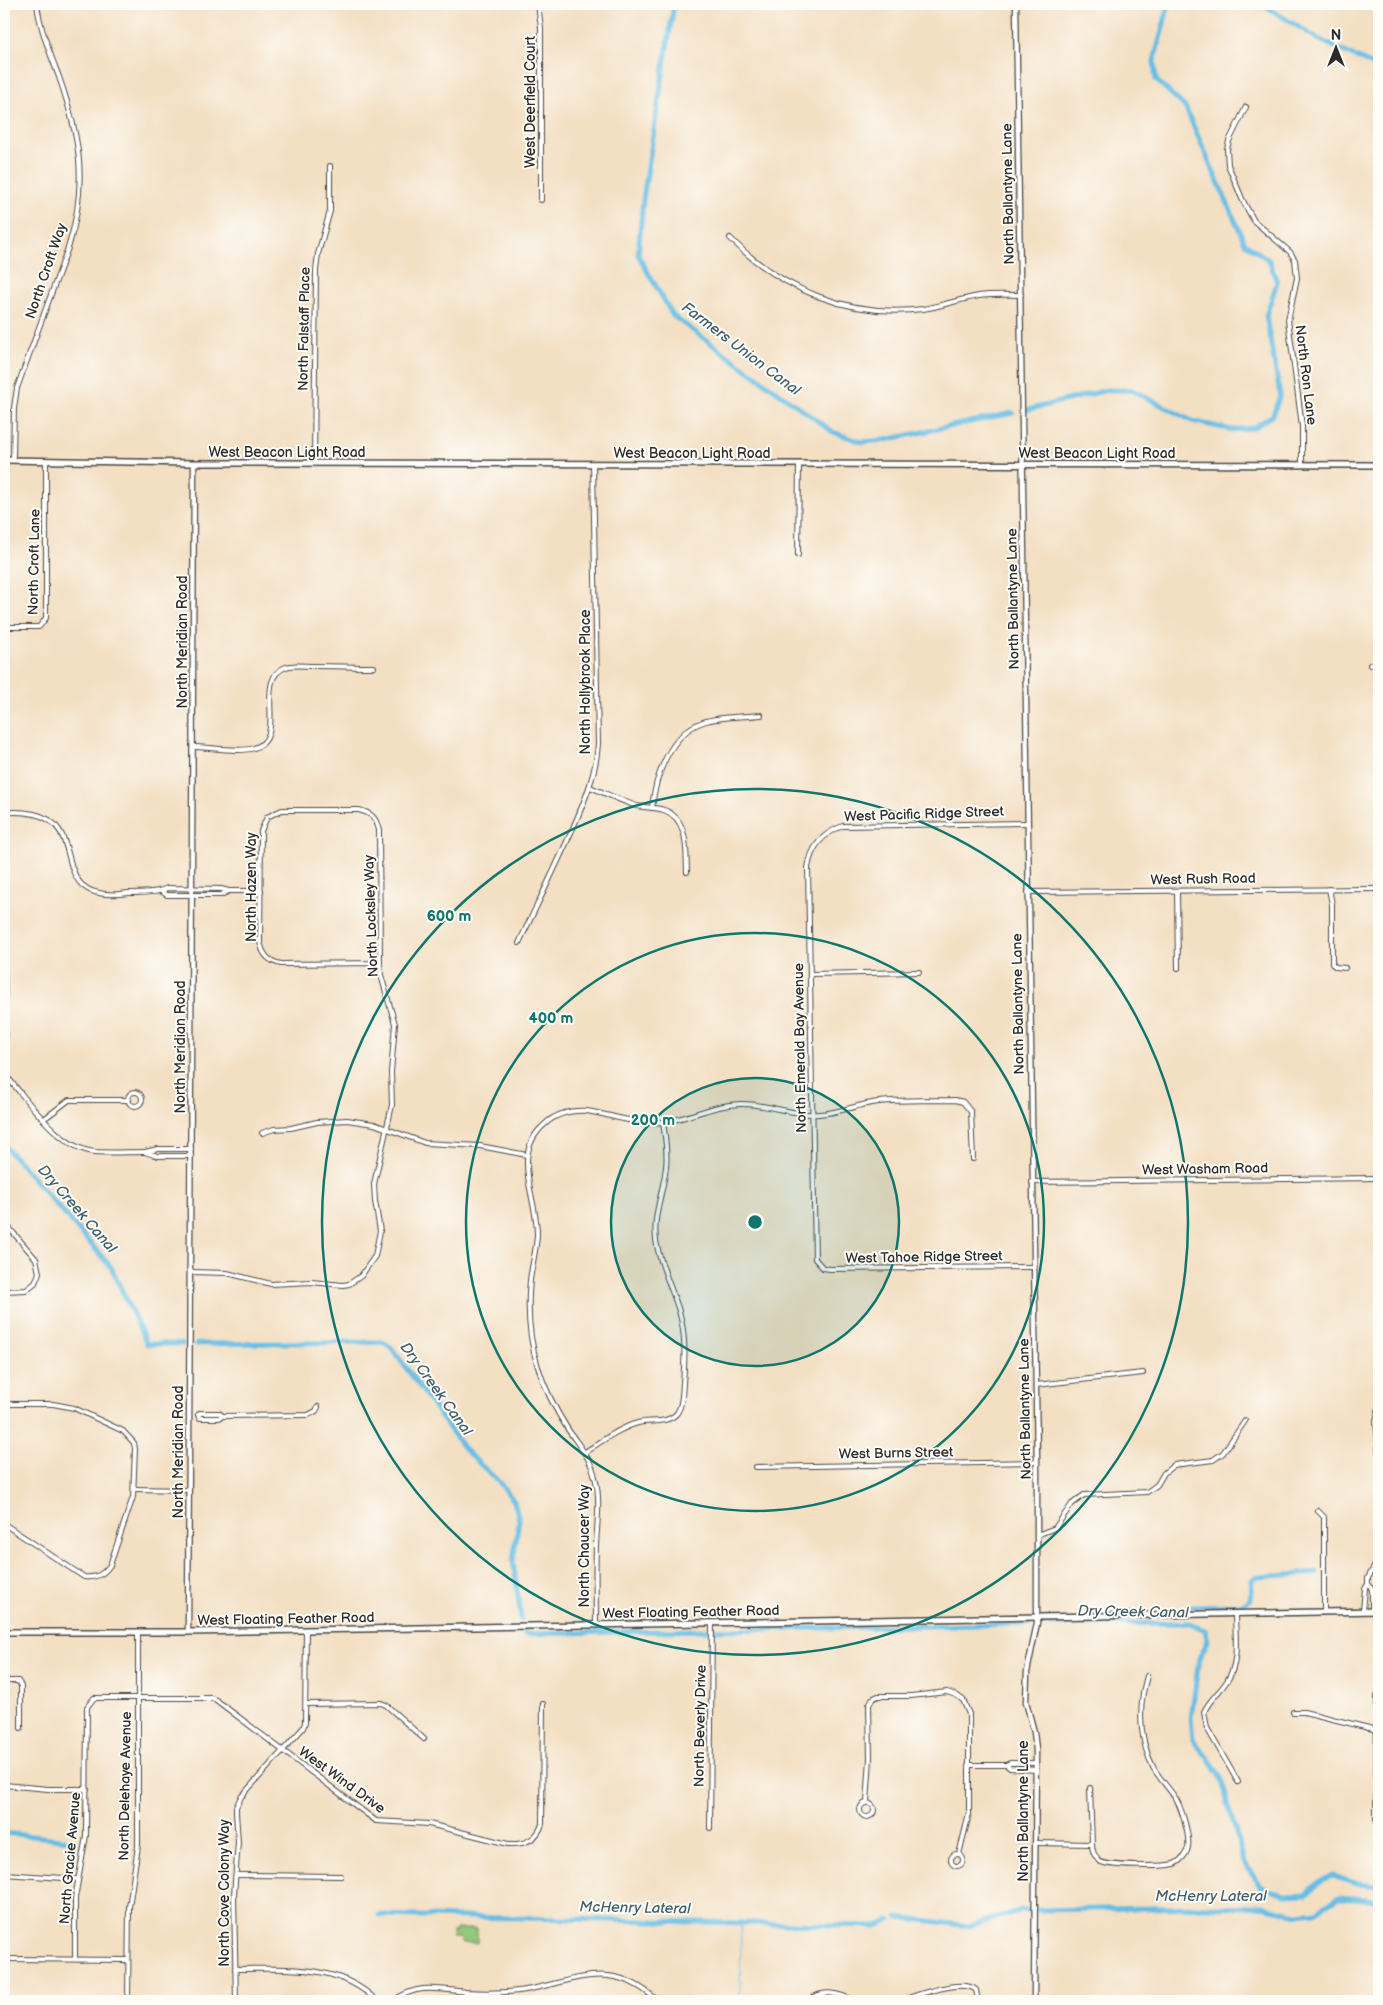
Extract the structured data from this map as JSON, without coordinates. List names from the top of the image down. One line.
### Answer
{"streets":{"main road":["West Beacon Light Road","West Floating Feather Road"],"street":["West Deerfield Court","North Ballantyne Lane","North Croft Way","North Falstaff Place","North Ron Lane","North Croft Lane","North Meridian Road","North Hollybrook Place","West Pacific Ridge Street","West Rush Road","North Hazen Way","North Locksley Way","North Emerald Bay Avenue","West Washam Road","West Tahoe Ridge Street","West Burns Street","North Chaucer Way","North Beverly Drive","West Wind Drive","North Delehaye Avenue","North Gracie Avenue","North Cove Colony Way"]},"crossings":[["North Ballantyne Lane","West Beacon Light Road"],["North Ballantyne Lane","West Pacific Ridge Street"],["North Ballantyne Lane","West Rush Road"],["North Ballantyne Lane","West Washam Road"],["North Ballantyne Lane","West Tahoe Ridge Street"],["North Ballantyne Lane","West Burns Street"],["North Ballantyne Lane","West Floating Feather Road"],["North Croft Way","West Beacon Light Road"],["North Falstaff Place","West Beacon Light Road"],["North Ron Lane","West Beacon Light Road"],["West Beacon Light Road","North Croft Lane"],["West Beacon Light Road","North Meridian Road"],["West Beacon Light Road","North Hollybrook Place"],["North Meridian Road","North Locksley Way"],["North Meridian Road","West Floating Feather Road"],["West Pacific Ridge Street","North Emerald Bay Avenue"],["North Hazen Way","North Locksley Way"],["North Emerald Bay Avenue","West Tahoe Ridge Street"],["North Chaucer Way","West Floating Feather Road"],["West Floating Feather Road","North Beverly Drive"],["West Floating Feather Road","North Delehaye Avenue"],["West Floating Feather Road","North Cove Colony Way"],["West Wind Drive","North Delehaye Avenue"],["West Wind Drive","North Gracie Avenue"],["West Wind Drive","North Cove Colony Way"]],"water":["Farmers Union Canal","Dry Creek Canal","McHenry Lateral"],"north":"top","rings":["600 m","400 m","200 m"]}
